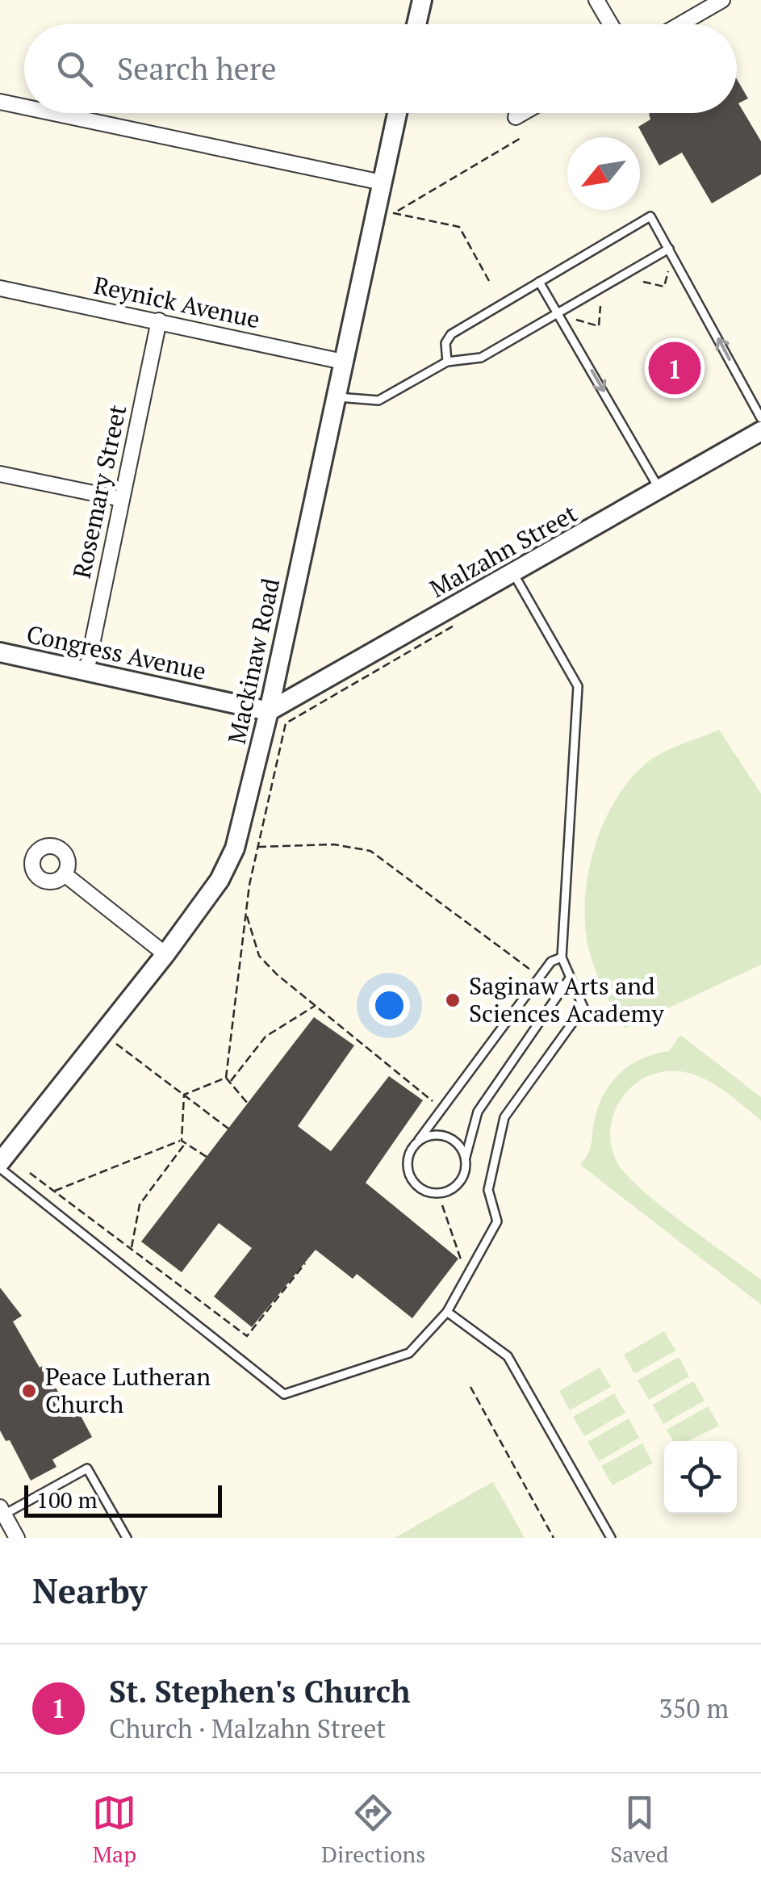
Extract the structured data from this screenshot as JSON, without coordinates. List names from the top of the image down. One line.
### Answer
{"streets":{"street":["Reynick Avenue","Rosemary Street","Malzahn Street","Congress Avenue","Mackinaw Road"]},"crossings":[["Reynick Avenue","Rosemary Street"],["Reynick Avenue","Mackinaw Road"],["Rosemary Street","Congress Avenue"],["Malzahn Street","Congress Avenue"],["Malzahn Street","Mackinaw Road"],["Congress Avenue","Mackinaw Road"]],"places":["Saginaw Arts and Sciences Academy","Peace Lutheran Church"],"scale_bar":"100 m","north":"bottom left","page":{"search":"Search here","pins":"1","scale":"100 m","heading":"Nearby","list":[{"mark":"1","name":"St. Stephen's Church","note":"Church · Malzahn Street","value":"350 m"}],"nav":["Map","Directions","Saved"]}}
